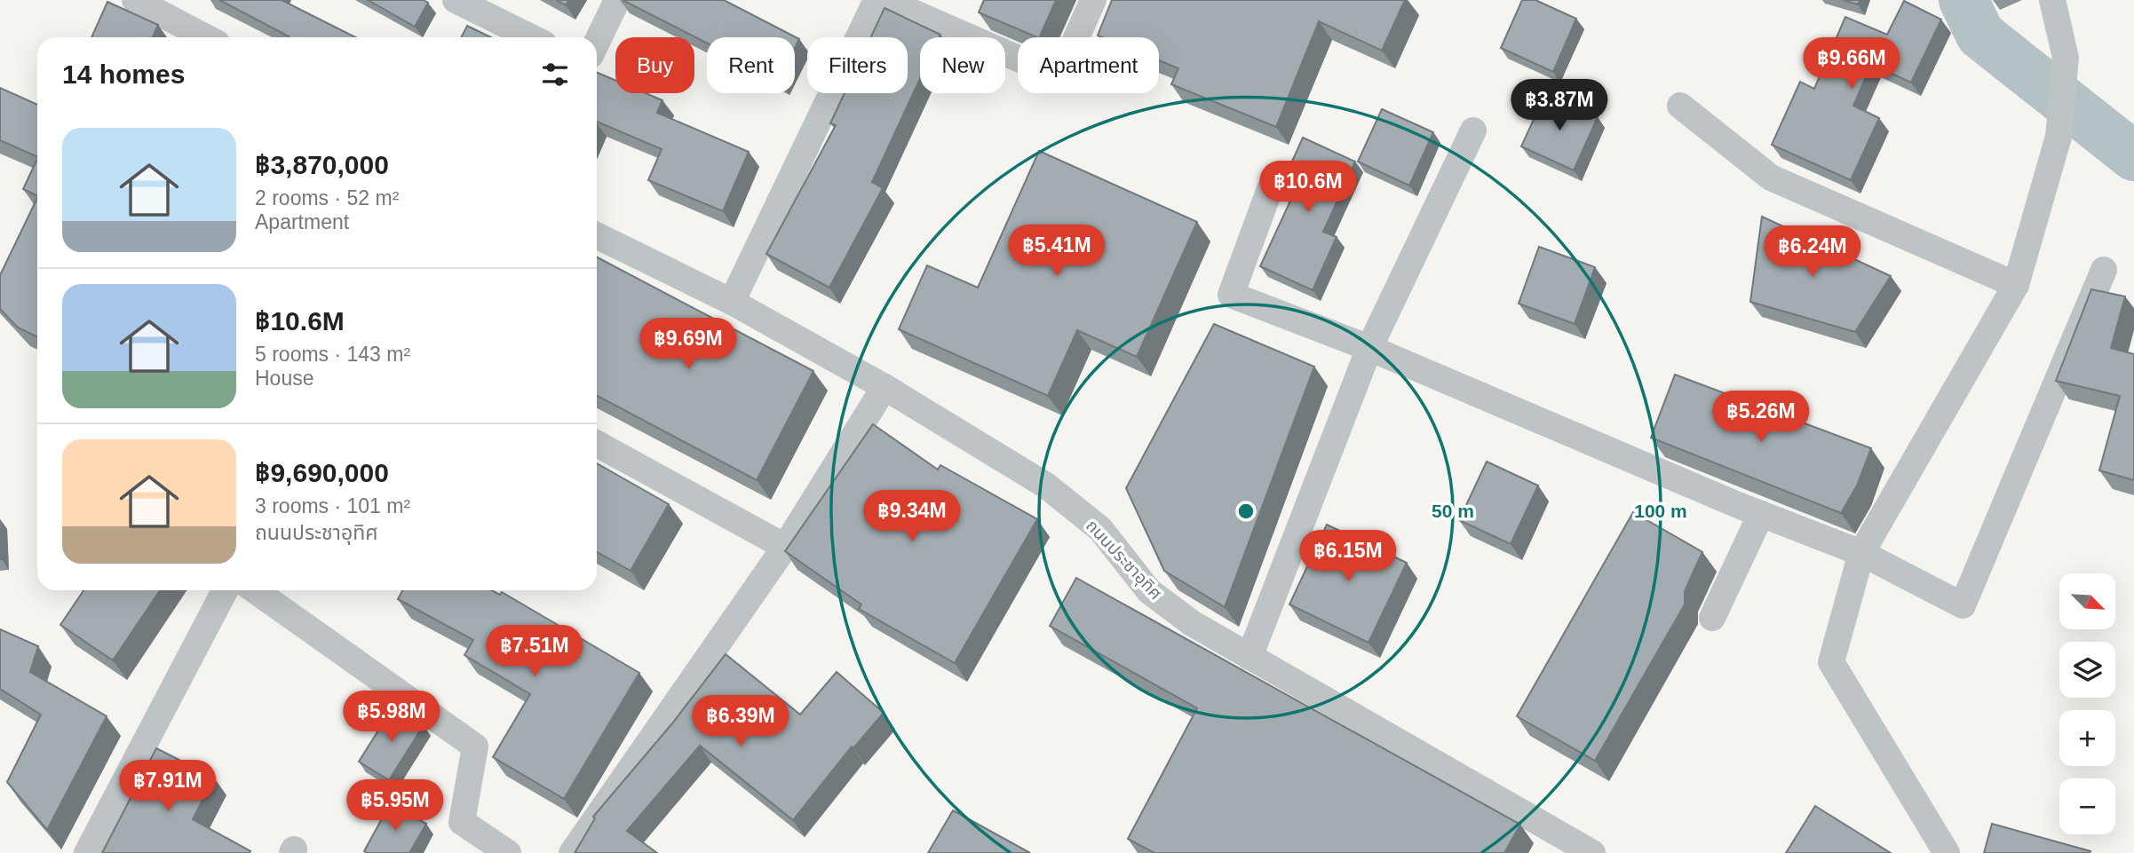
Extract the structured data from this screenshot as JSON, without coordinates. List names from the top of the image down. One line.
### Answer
{"streets":{"street":["ถนนประชาอุทิศ"]},"north":"bottom right","page":{"price":["฿9.66M","฿3.87M","฿10.6M","฿5.41M","฿6.24M","฿9.69M","฿5.26M","฿9.34M","฿6.15M","฿7.51M","฿5.98M","฿6.39M","฿7.91M","฿5.95M"],"chip":["Buy","Rent","Filters","New","Apartment"],"heading":"14 homes","list":[{"name":"฿3,870,000","note":"2 rooms · 52 m² · Apartment"},{"name":"฿10.6M","note":"5 rooms · 143 m² · House"},{"name":"฿9,690,000","note":"3 rooms · 101 m² · ถนนประชาอุทิศ"}],"map_buttons":["+","−"]},"rings":["50 m","100 m"]}
